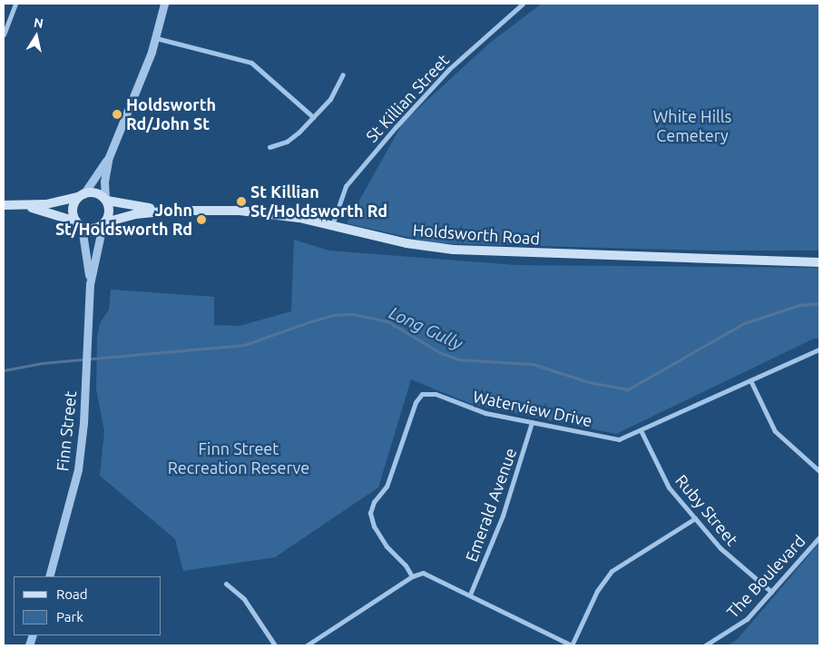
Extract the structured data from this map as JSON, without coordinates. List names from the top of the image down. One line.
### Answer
{"streets":{"main road":["Holdsworth Road"],"street":["St Killian Street","Waterview Drive","Finn Street","Emerald Avenue","Ruby Street","The Boulevard"]},"crossings":[["St Killian Street","Holdsworth Road"],["Holdsworth Road","Finn Street"],["Waterview Drive","Emerald Avenue"],["Waterview Drive","Ruby Street"],["Ruby Street","The Boulevard"]],"water":["Long Gully"],"parks":["White Hills Cemetery","Finn Street Recreation Reserve"],"places":["Holdsworth Rd/John St","St Killian St/Holdsworth Rd","John St/Holdsworth Rd"],"legend":["Road","Park"],"north":"top"}
